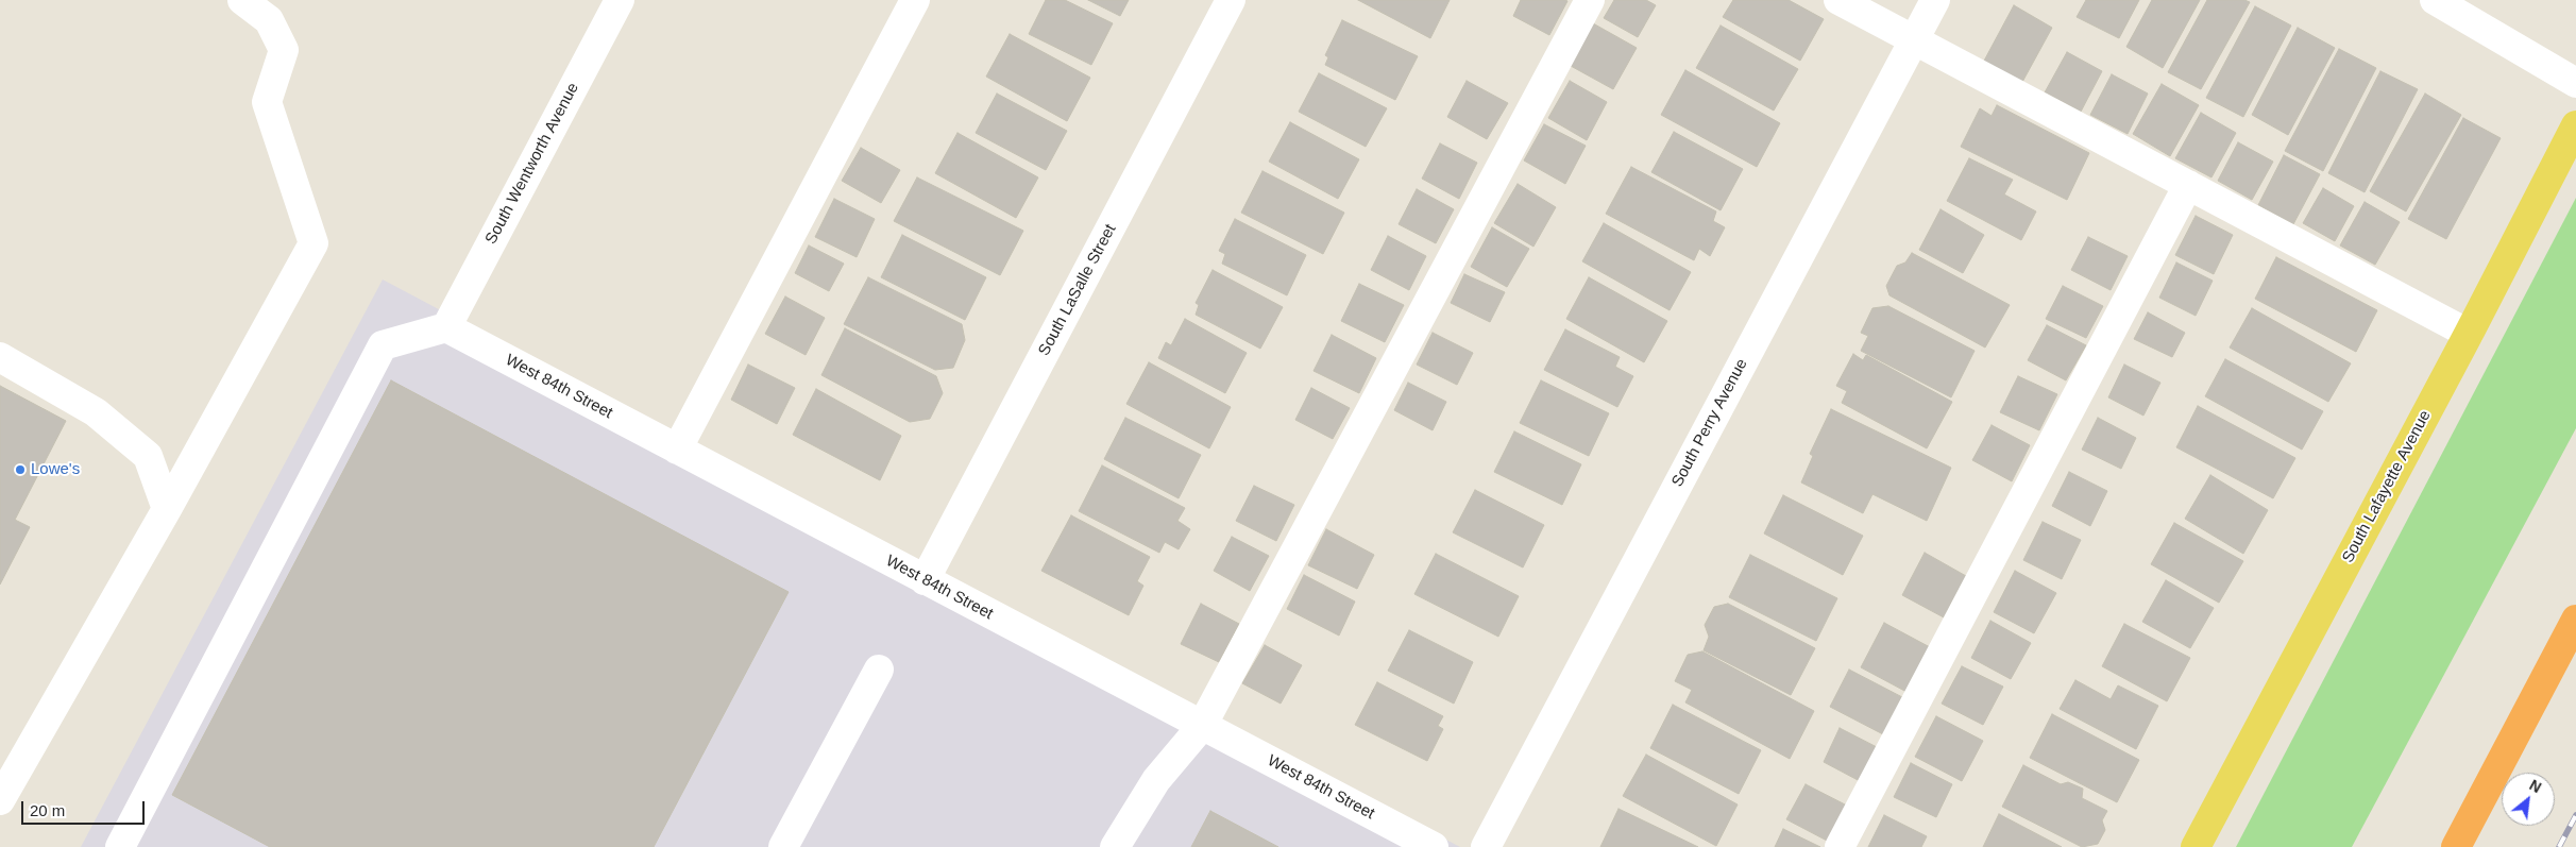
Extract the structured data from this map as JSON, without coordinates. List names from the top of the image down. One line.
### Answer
{"streets":{"main road":["South Lafayette Avenue"],"street":["South Wentworth Avenue","South LaSalle Street","West 84th Street","South Perry Avenue"]},"crossings":[["South Wentworth Avenue","West 84th Street"],["South LaSalle Street","West 84th Street"]],"places":["Lowe's"],"scale_bar":"20 m","north":"top right"}
